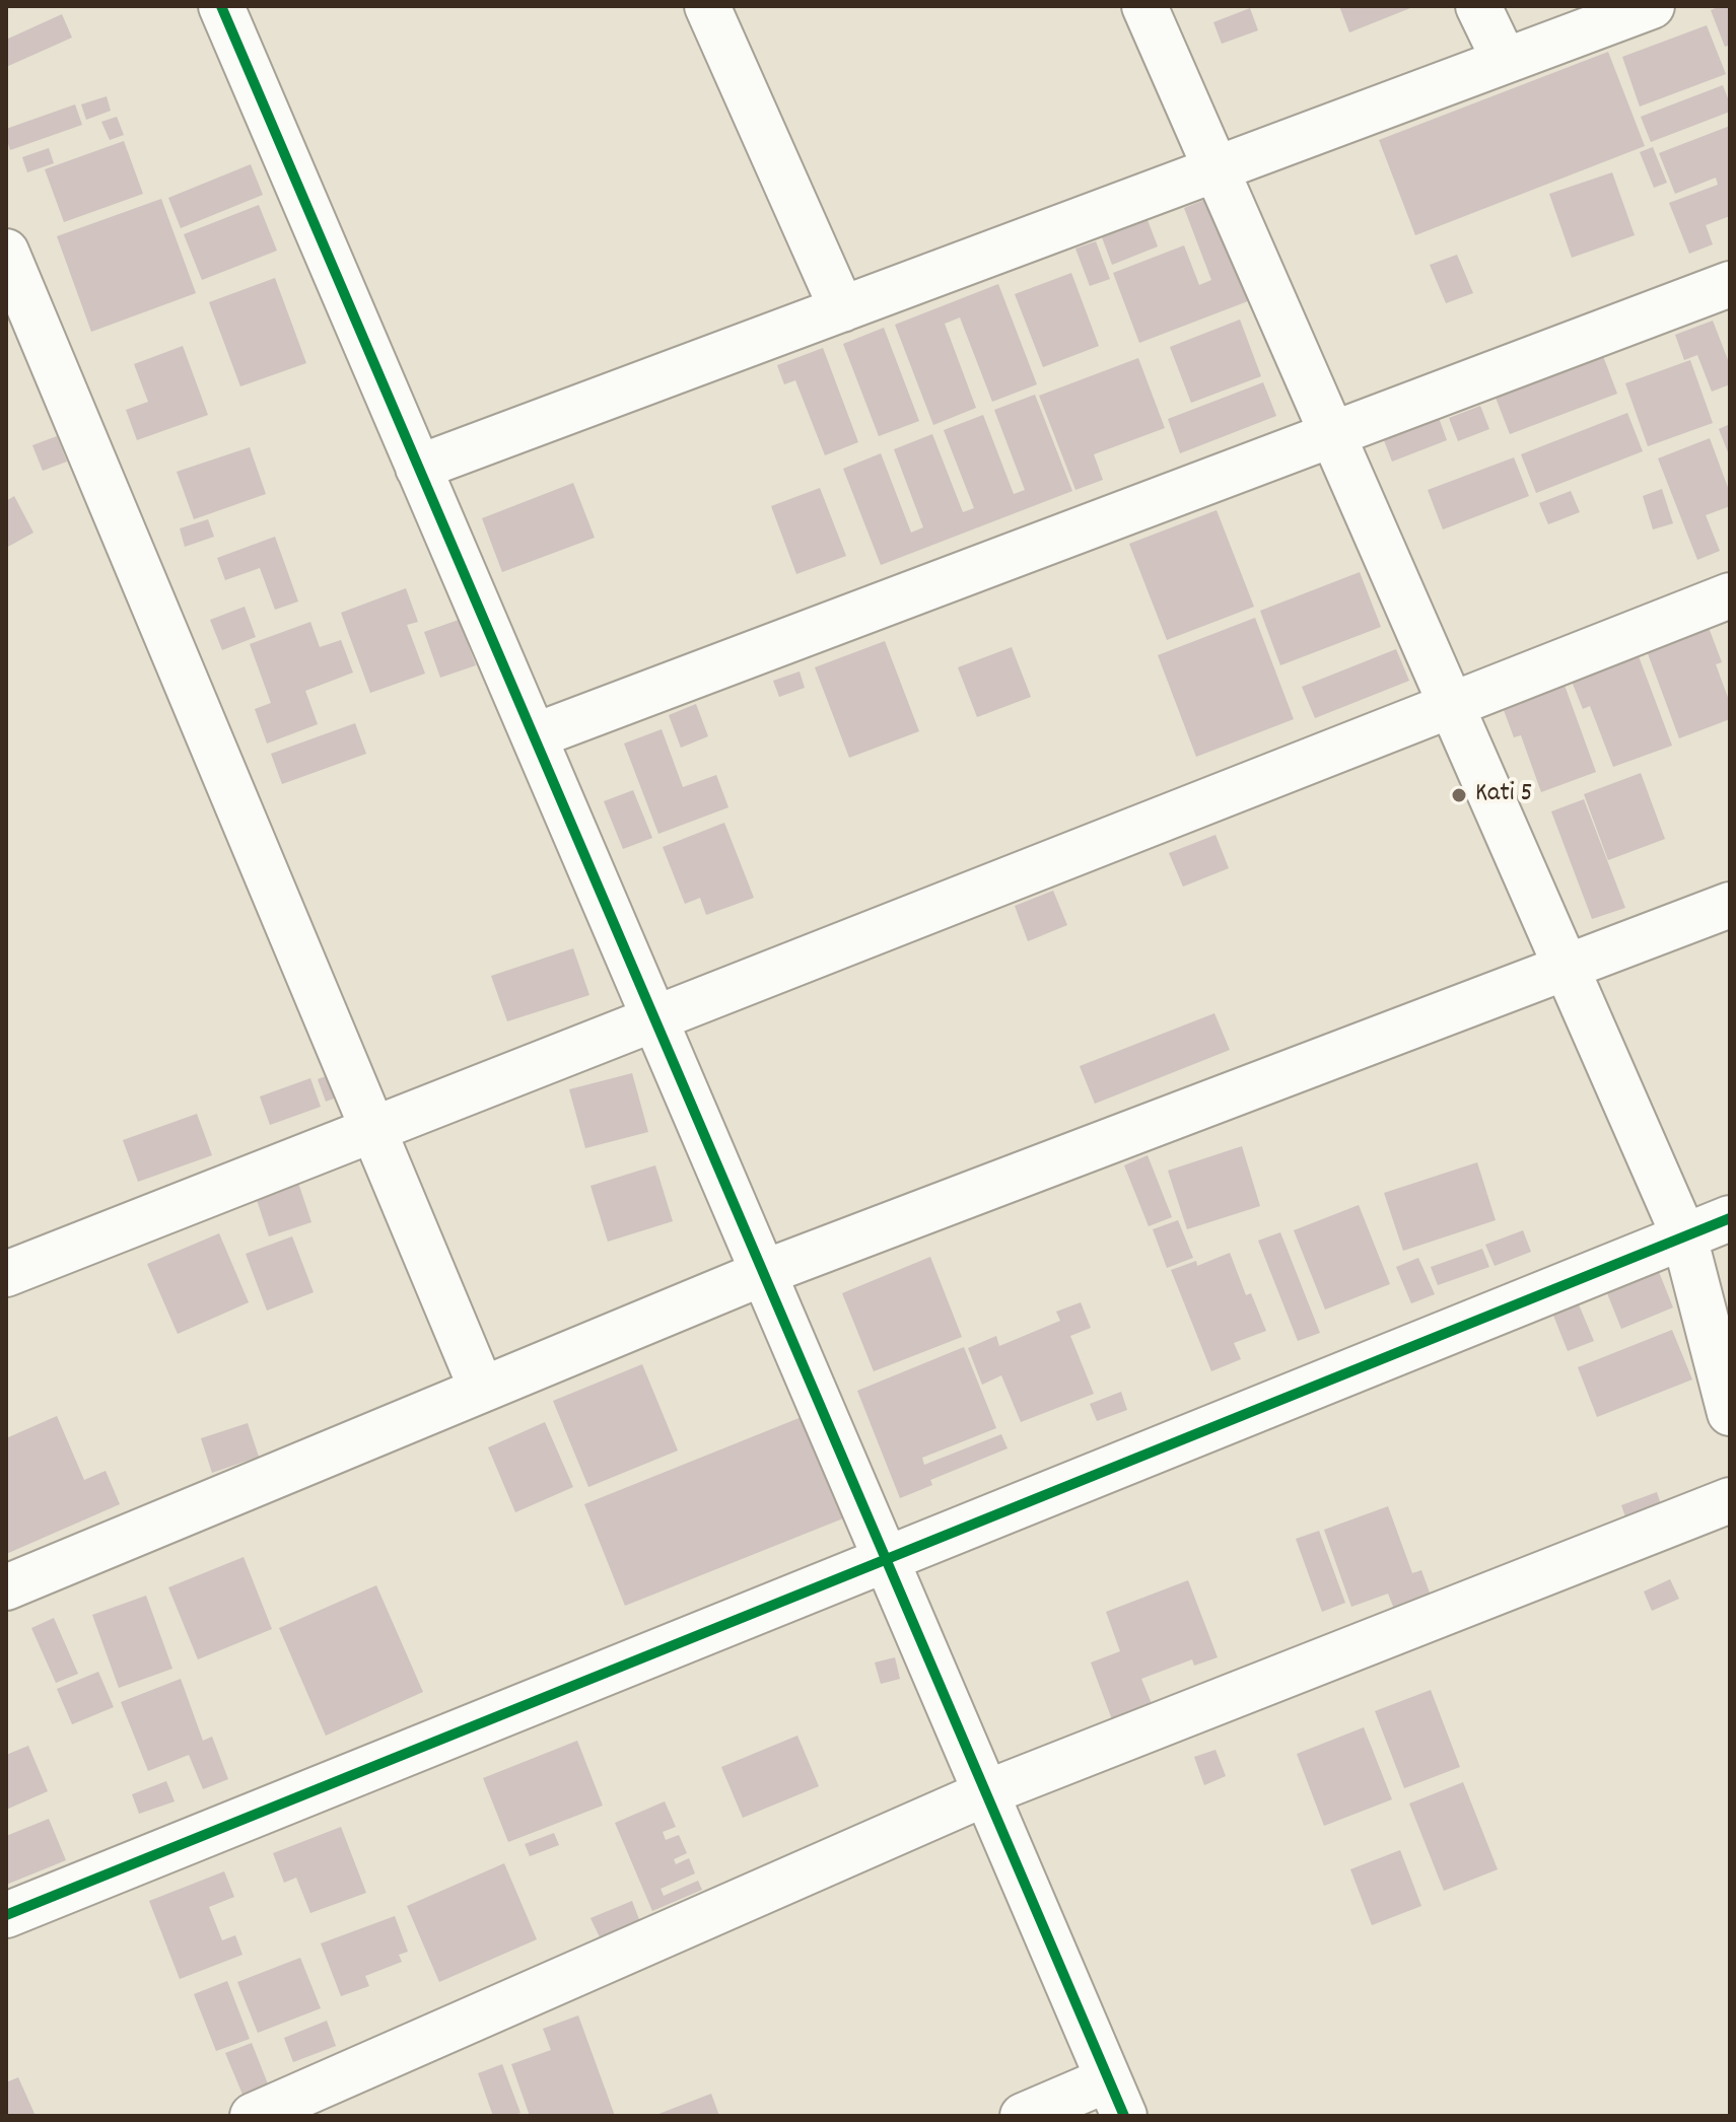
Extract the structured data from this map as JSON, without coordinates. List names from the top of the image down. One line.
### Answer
{"places":["Kati 5"]}
